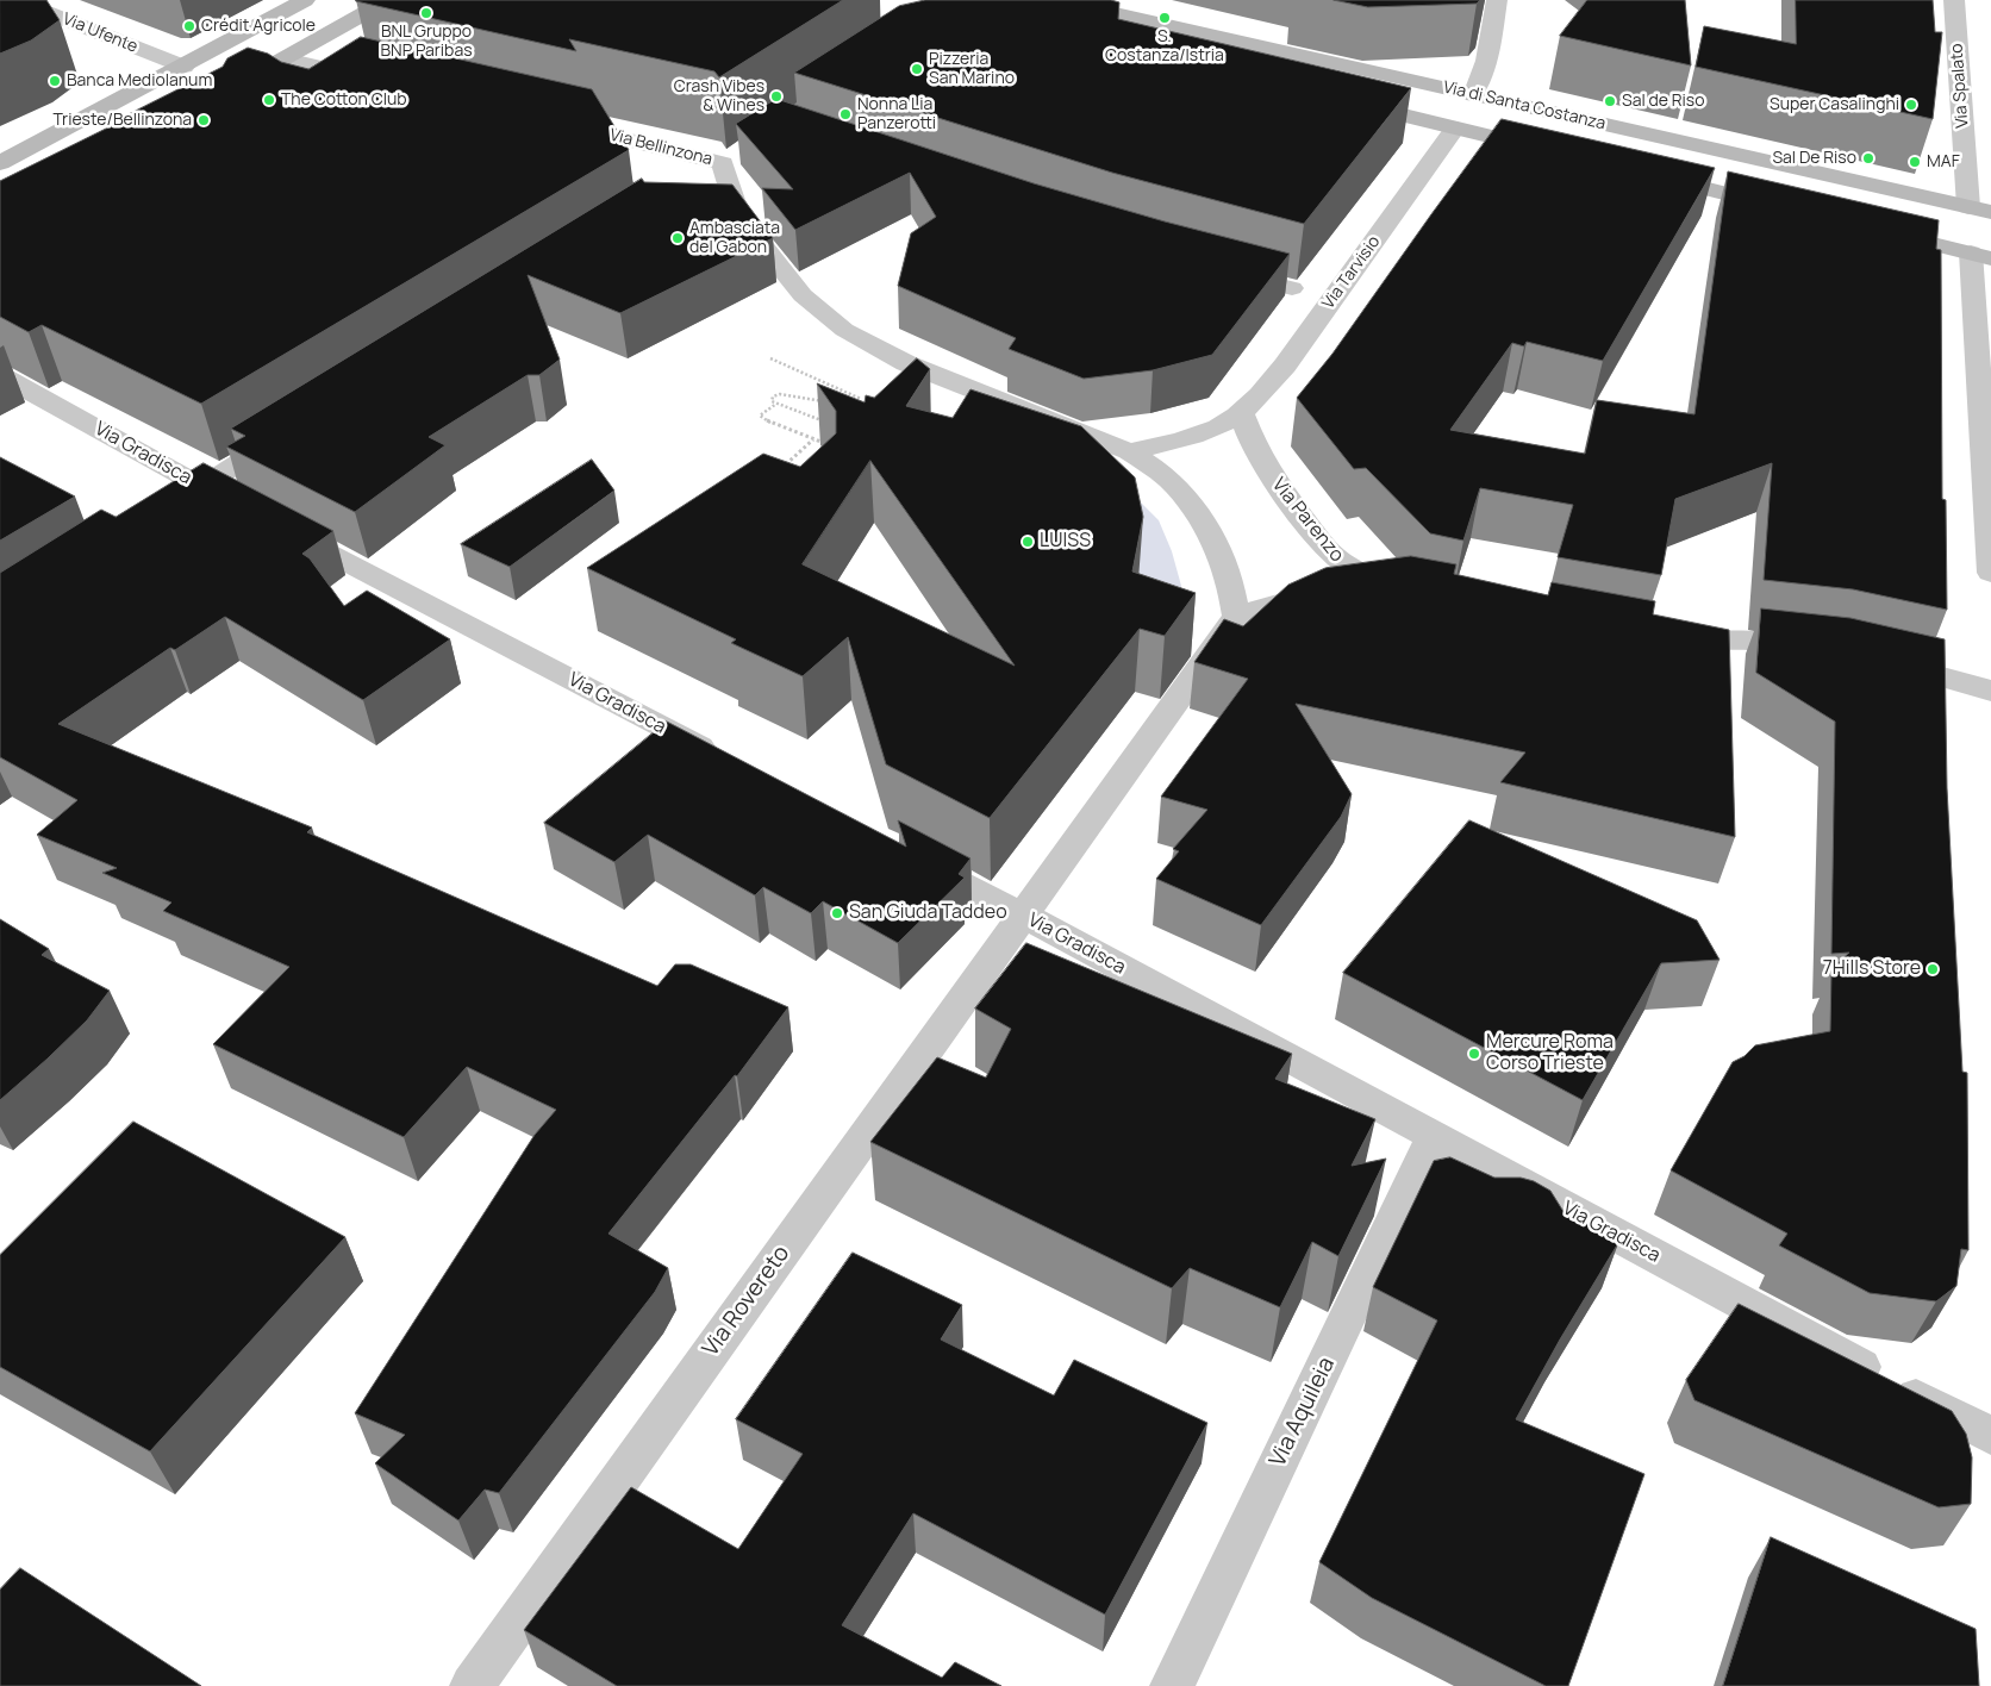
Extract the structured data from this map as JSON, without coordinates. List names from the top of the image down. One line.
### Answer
{"streets":{"street":["Via Ufente","Via Spalato","Via di Santa Costanza","Via Bellinzona","Via Tarvisio","Via Gradisca","Via Parenzo","Via Rovereto","Via Aquileia"]},"crossings":[["Via Spalato","Via di Santa Costanza"],["Via di Santa Costanza","Via Tarvisio"],["Via Tarvisio","Via Parenzo"],["Via Gradisca","Via Rovereto"],["Via Gradisca","Via Aquileia"]],"places":["BNL Gruppo BNP Paribas","S. Costanza/Istria","Crédit Agricole","Pizzeria San Marino","Banca Mediolanum","Crash Vibes & Wines","The Cotton Club","Sal de Riso","Super Casalinghi","Nonna Lia Panzerotti","Trieste/Bellinzona","Sal De Riso","MAF","Ambasciata del Gabon","LUISS","San Giuda Taddeo","7Hills Store","Mercure Roma Corso Trieste"]}
